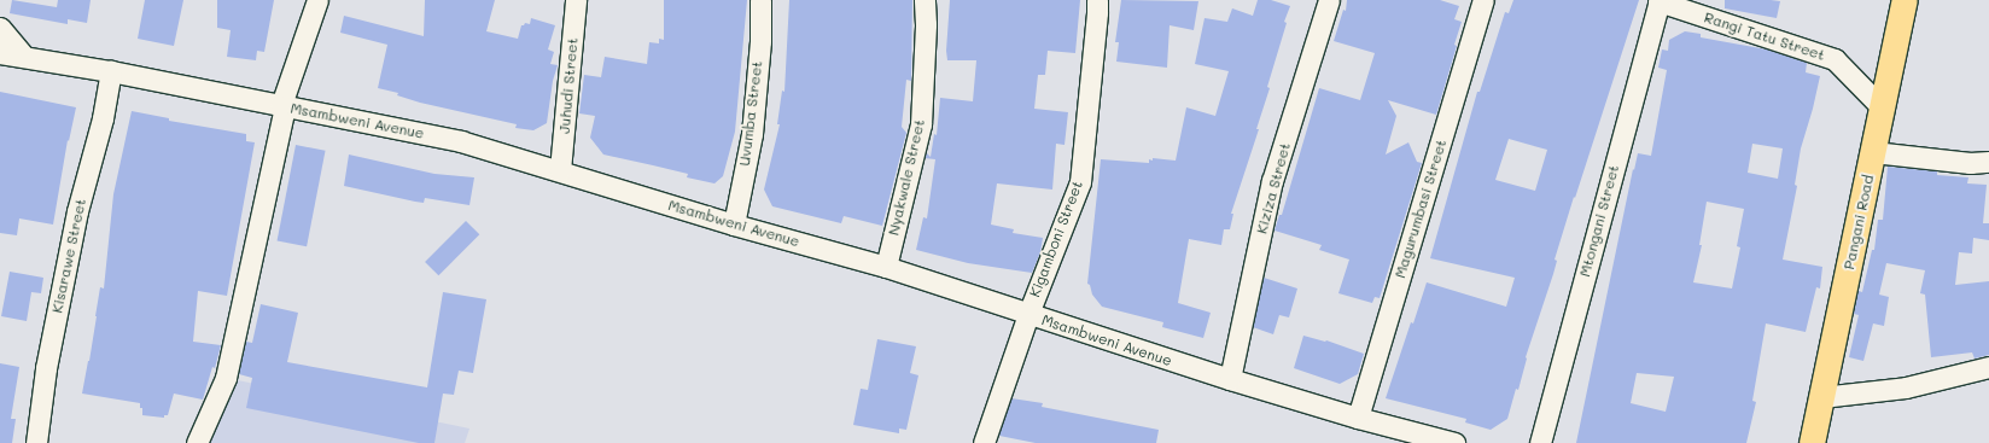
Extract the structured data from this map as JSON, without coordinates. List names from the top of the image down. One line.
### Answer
{"streets":{"main road":["Pangani Road"],"street":["Rangi Tatu Street","Juhudi Street","Uvumba Street","Msambweni Avenue","Nyakwale Street","Kiziza Street","Magurumbasi Street","Mtongani Street","Kigamboni Street","Kisarawe Street"]},"crossings":[["Rangi Tatu Street","Mtongani Street"],["Rangi Tatu Street","Pangani Road"],["Juhudi Street","Msambweni Avenue"],["Uvumba Street","Msambweni Avenue"],["Msambweni Avenue","Nyakwale Street"],["Msambweni Avenue","Kiziza Street"],["Msambweni Avenue","Magurumbasi Street"],["Msambweni Avenue","Kigamboni Street"],["Msambweni Avenue","Kisarawe Street"]]}
